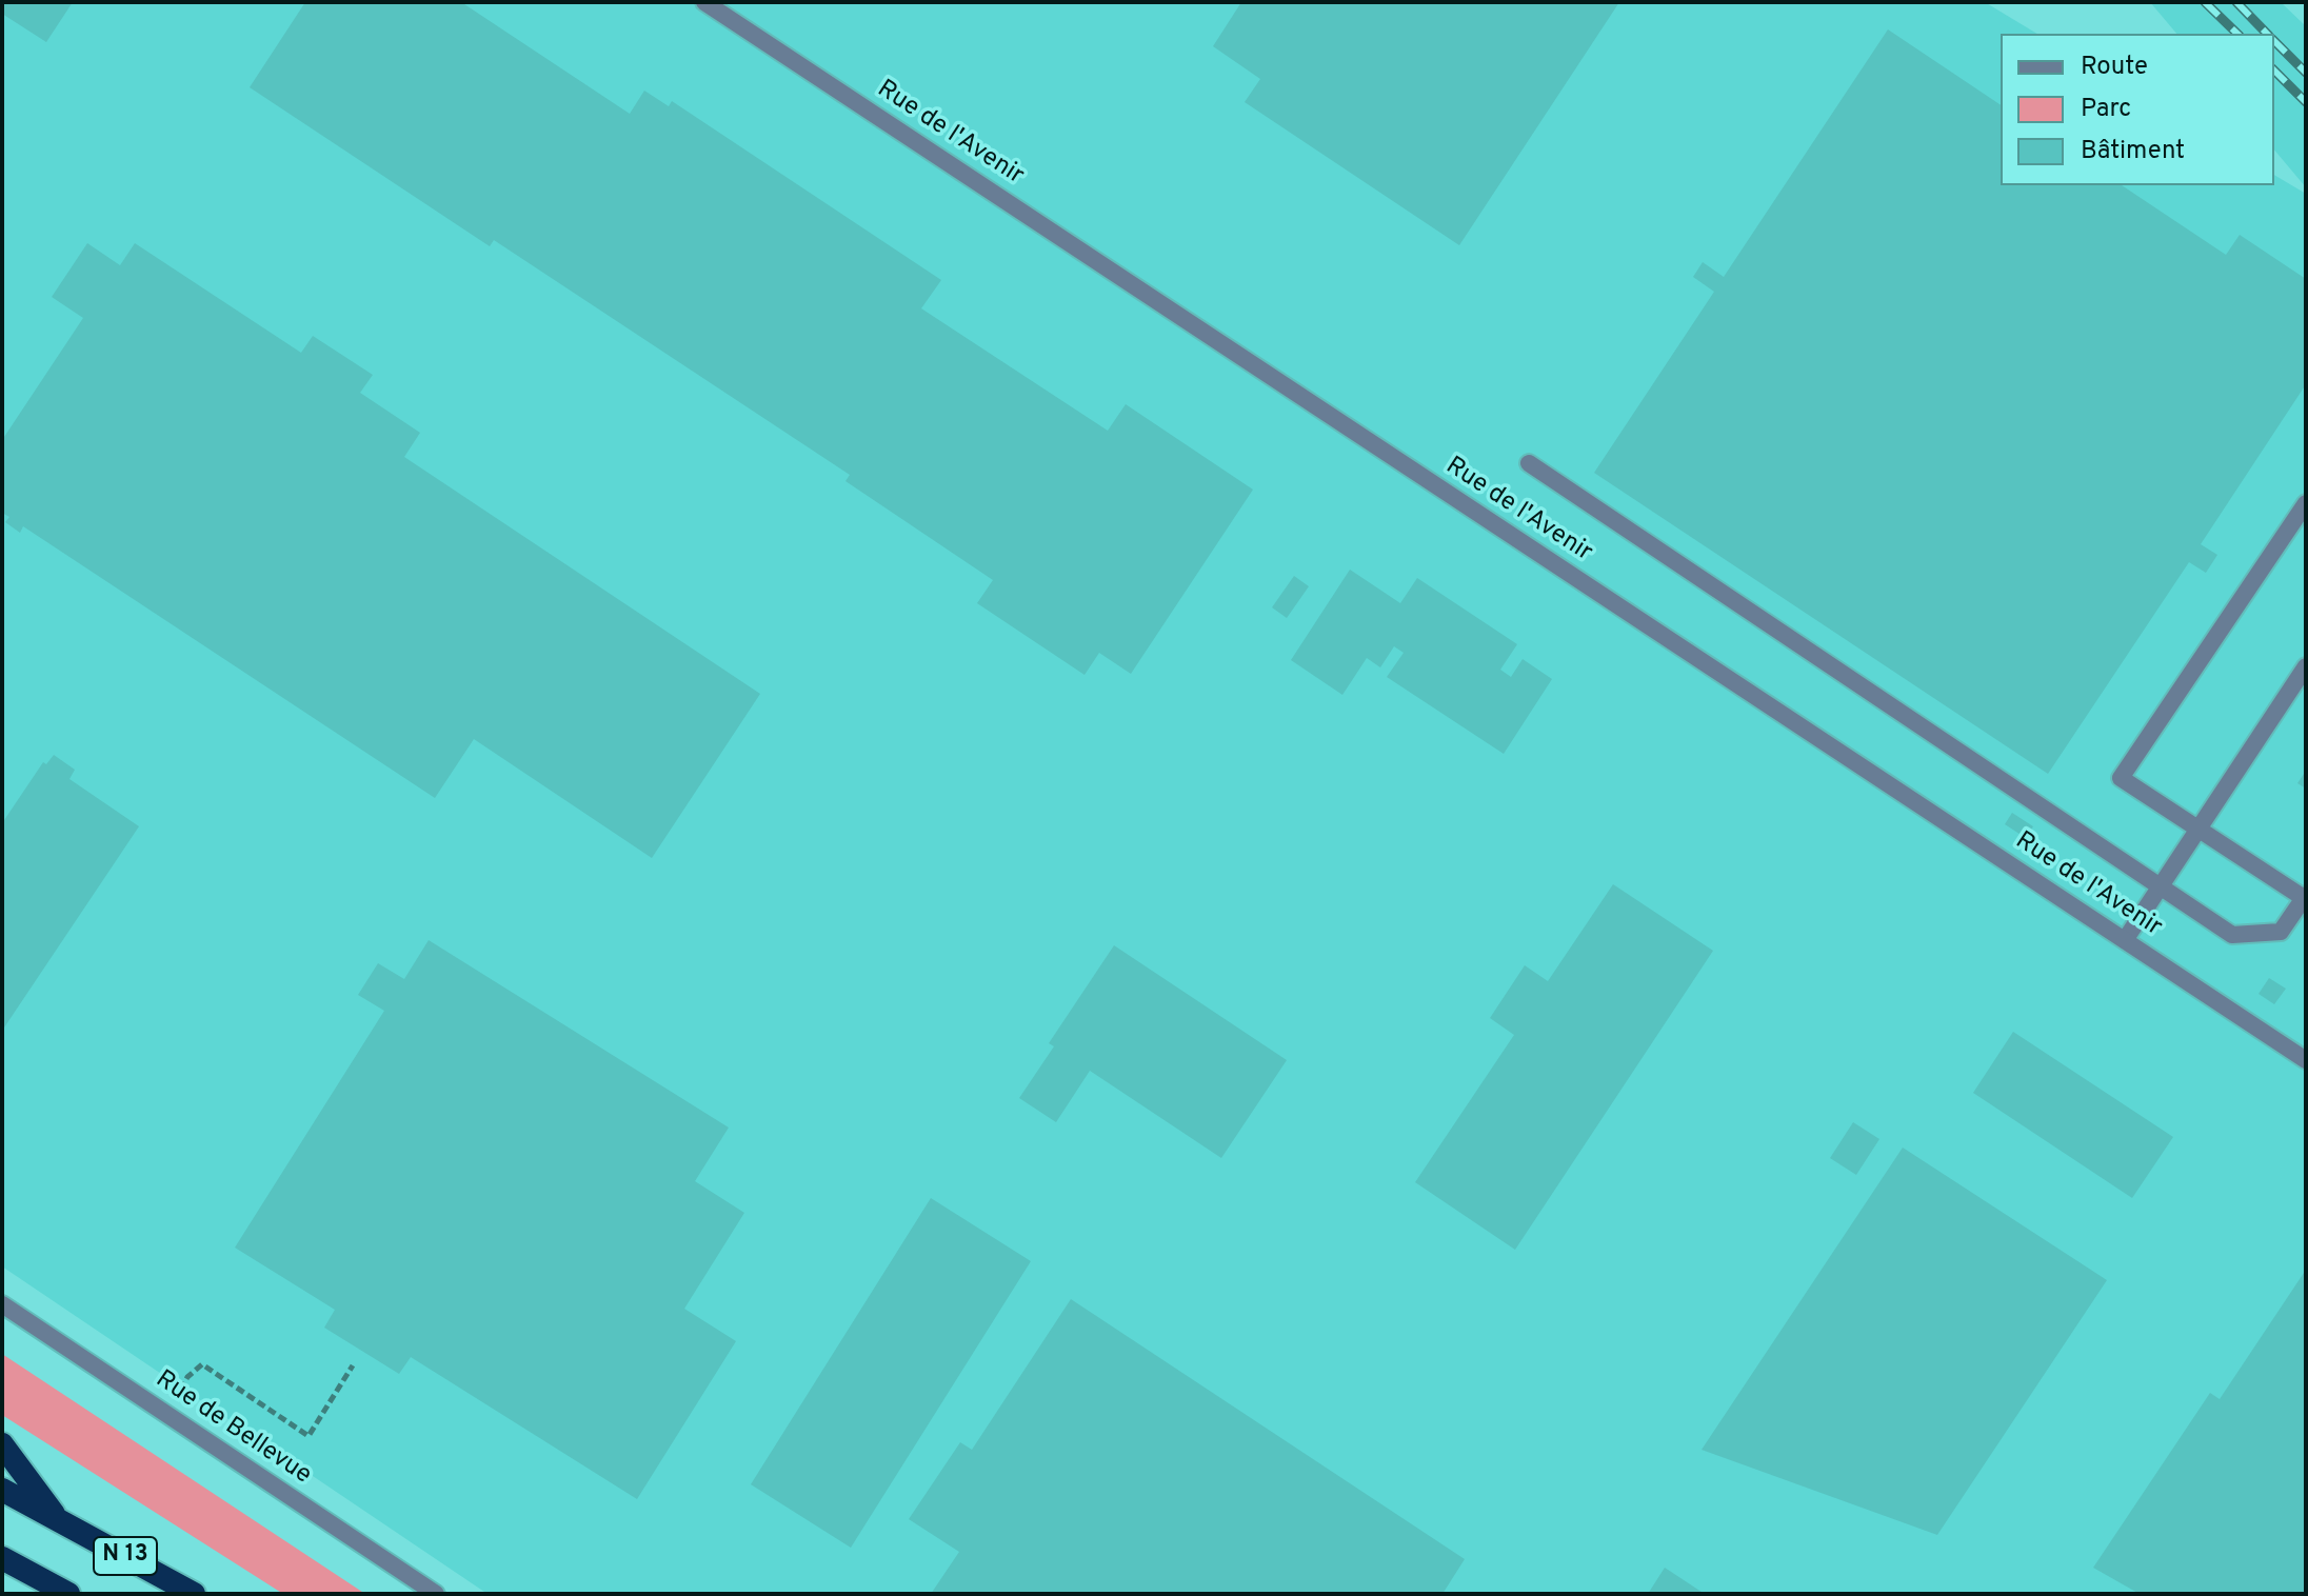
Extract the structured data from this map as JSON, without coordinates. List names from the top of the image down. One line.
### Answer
{"streets":{"highway":["N 13"],"street":["Rue de l'Avenir","Rue de Bellevue"]},"legend":["Route","Parc","Bâtiment"]}
